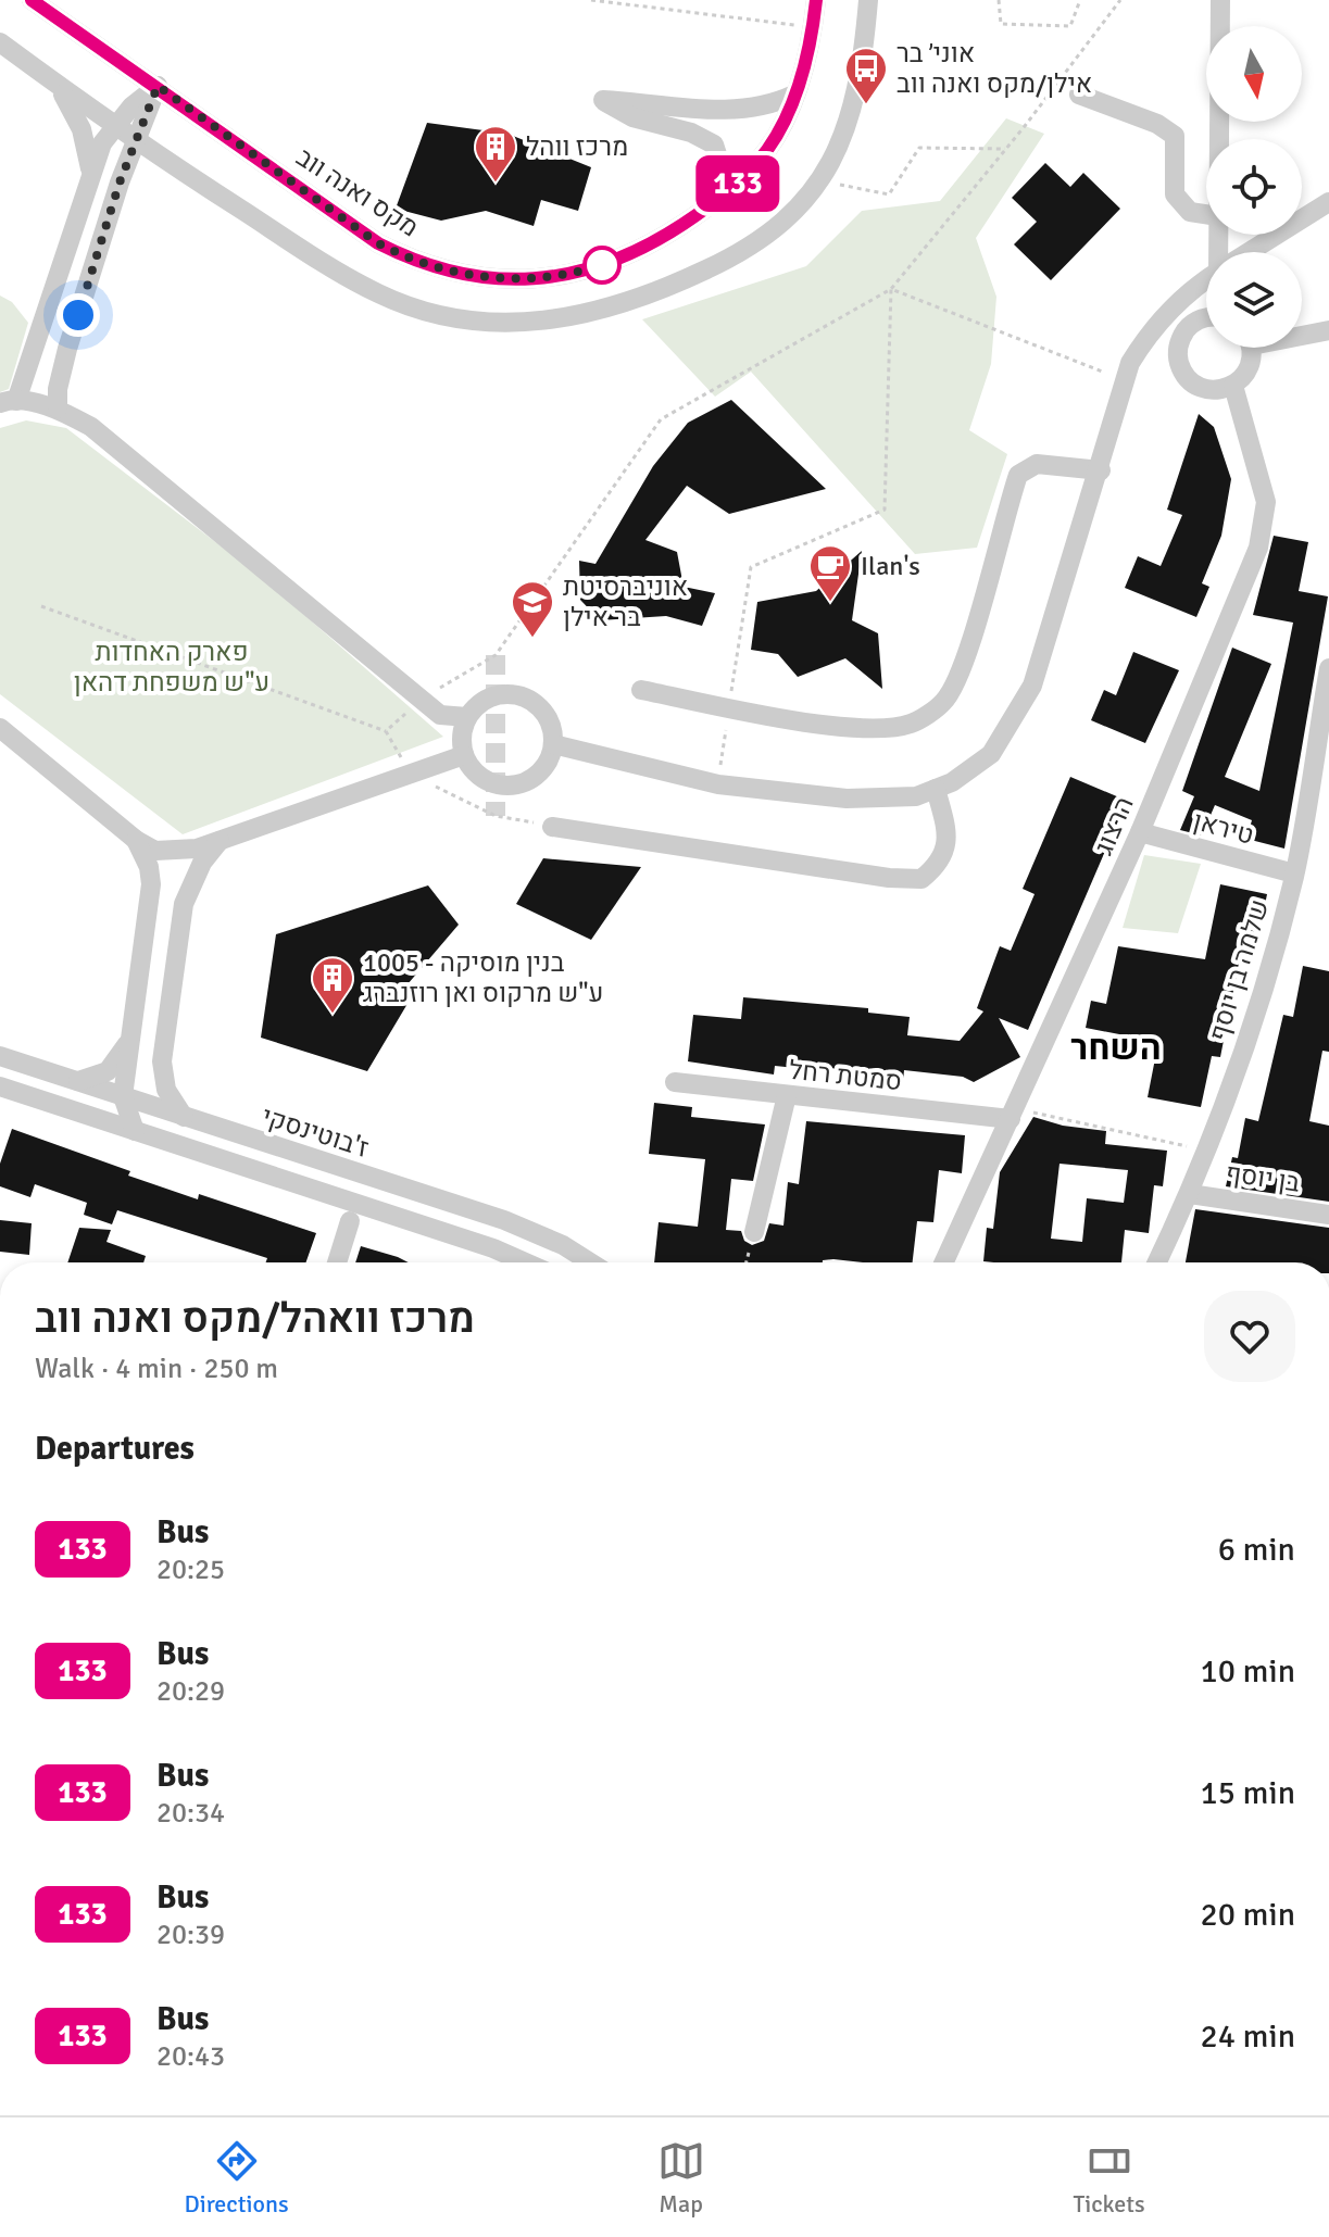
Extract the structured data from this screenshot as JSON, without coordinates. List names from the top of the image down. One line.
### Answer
{"streets":{"street":["מקס ואנה ווב","הרצוג","טיראן","שלמה בן יוסף","סמטת רחל","ז'בוטינסקי","בן יוסף"]},"crossings":[["הרצוג","טיראן"],["הרצוג","סמטת רחל"],["טיראן","שלמה בן יוסף"],["שלמה בן יוסף","בן יוסף"]],"districts":["השחר"],"parks":["פארק האחדות ע\"ש משפחת דהאן"],"places":{"bus stop":["אוני׳ בר אילן/מקס ואנה ווב"],"building":["מרכז ווהל","1005 - בנין מוסיקה ע\"ש מרקוס ואן רוזנברג"],"cafe":["Ilan's"],"school or university":["אוניברסיטת בר אילן"]},"lines":["bus line 133"],"north":"bottom","page":{"on_map":"133","heading":[["מרכז וואהל/מקס ואנה ווב","Walk · 4 min · 250 m"],"Departures"],"list":[{"mark":"133","name":"Bus","note":"20:25","value":"6 min"},{"mark":"133","name":"Bus","note":"20:29","value":"10 min"},{"mark":"133","name":"Bus","note":"20:34","value":"15 min"},{"mark":"133","name":"Bus","note":"20:39","value":"20 min"},{"mark":"133","name":"Bus","note":"20:43","value":"24 min"}],"tabs":["Directions","Map","Tickets"]}}
